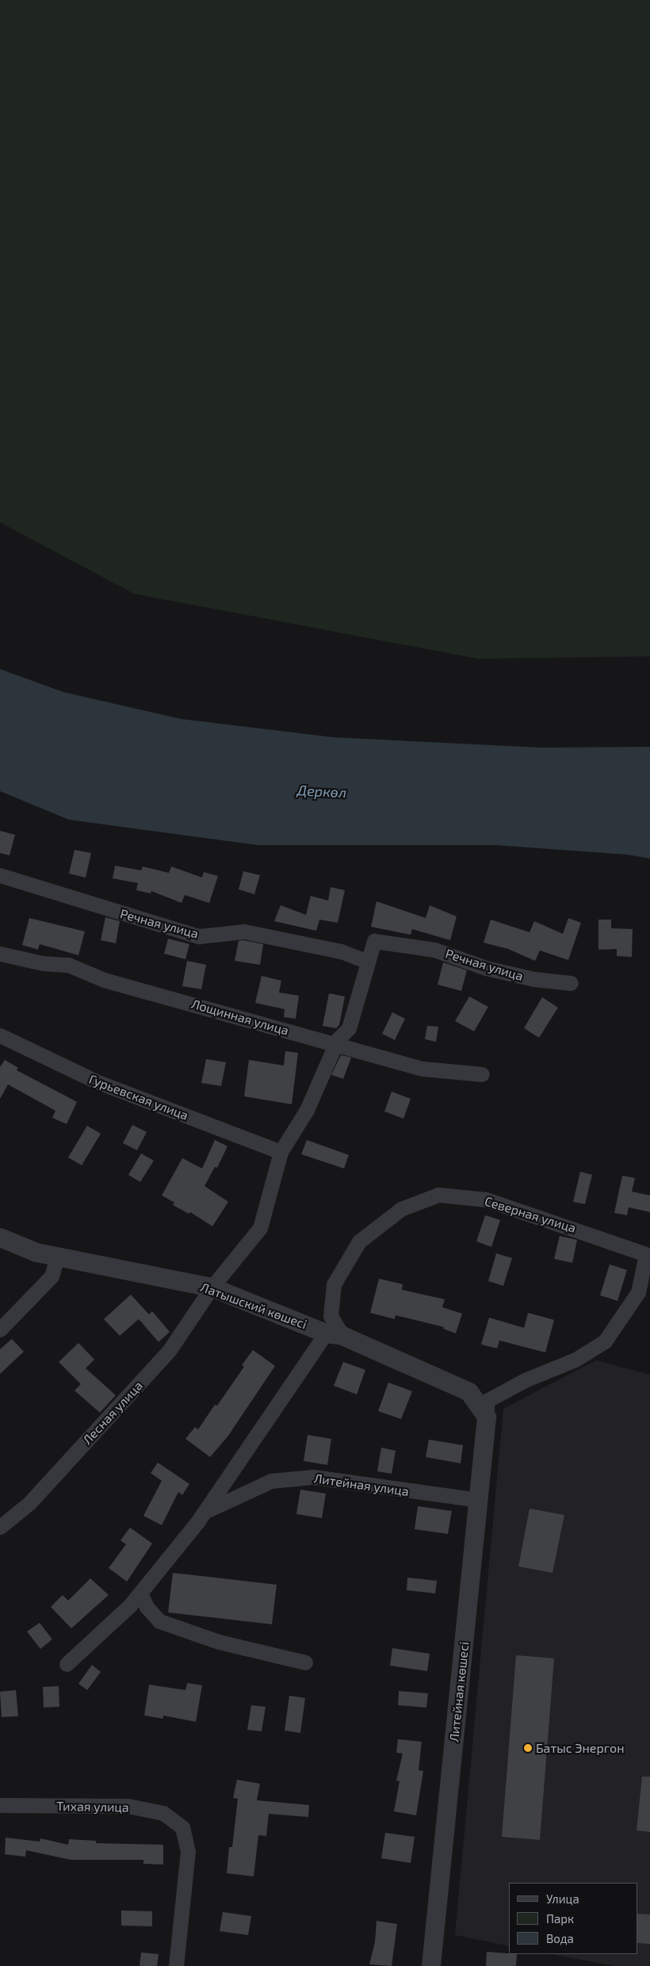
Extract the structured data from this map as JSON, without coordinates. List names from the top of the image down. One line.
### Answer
{"streets":{"street":["Речная улица","Лощинная улица","Гурьевская улица","Северная улица","Латышский көшесі","Лесная улица","Литейная улица","Литейная көшесі","Тихая улица"]},"crossings":[["Речная улица","Лесная улица"],["Лощинная улица","Лесная улица"],["Гурьевская улица","Лесная улица"],["Северная улица","Латышский көшесі"],["Северная улица","Литейная улица"],["Латышский көшесі","Лесная улица"],["Латышский көшесі","Литейная улица"],["Латышский көшесі","Литейная көшесі"],["Литейная улица","Литейная көшесі"]],"water":["Деркөл"],"places":["Батыс Энергон"],"legend":["Улица","Парк","Вода"]}
